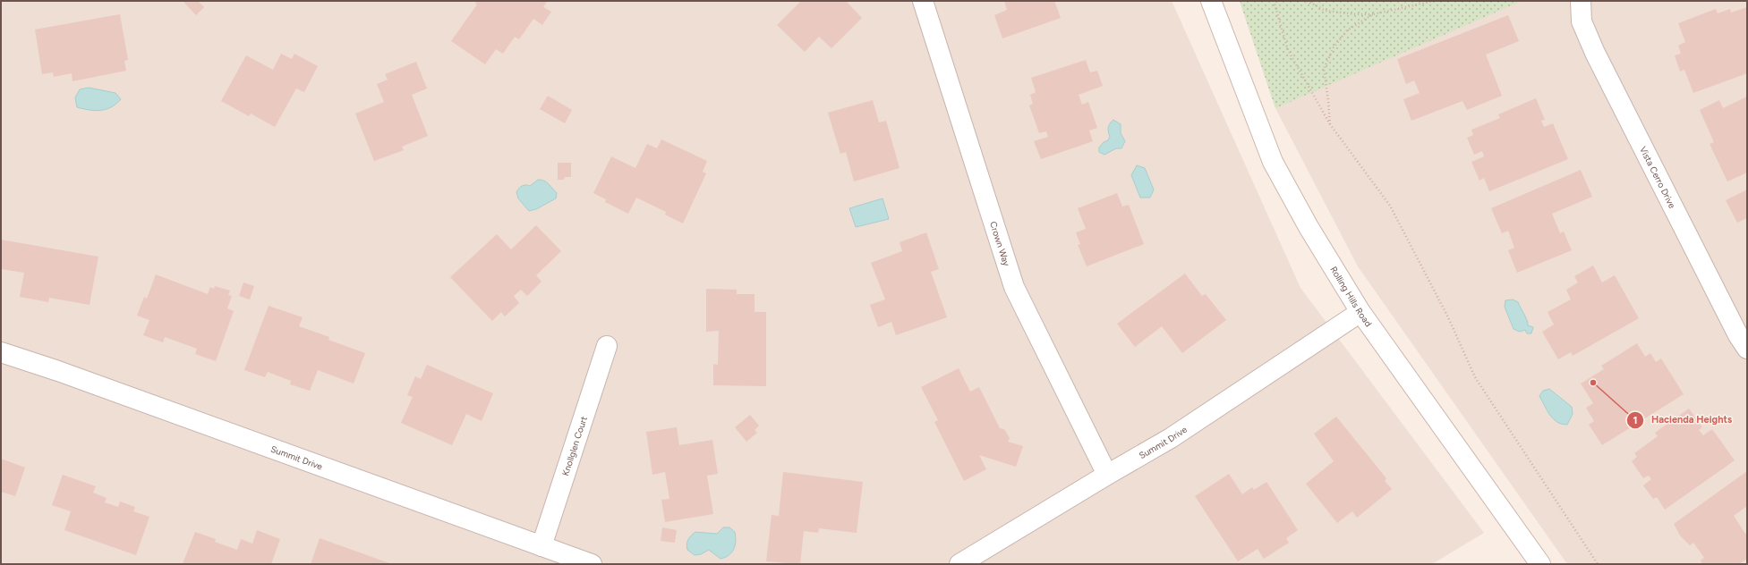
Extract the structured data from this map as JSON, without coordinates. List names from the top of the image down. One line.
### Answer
{"streets":{"street":["Vista Cerro Drive","Crown Way","Rolling Hills Road","Summit Drive","Knollglen Court"]},"crossings":[["Crown Way","Summit Drive"],["Rolling Hills Road","Summit Drive"],["Summit Drive","Knollglen Court"]],"places":["Hacienda Heights"]}
